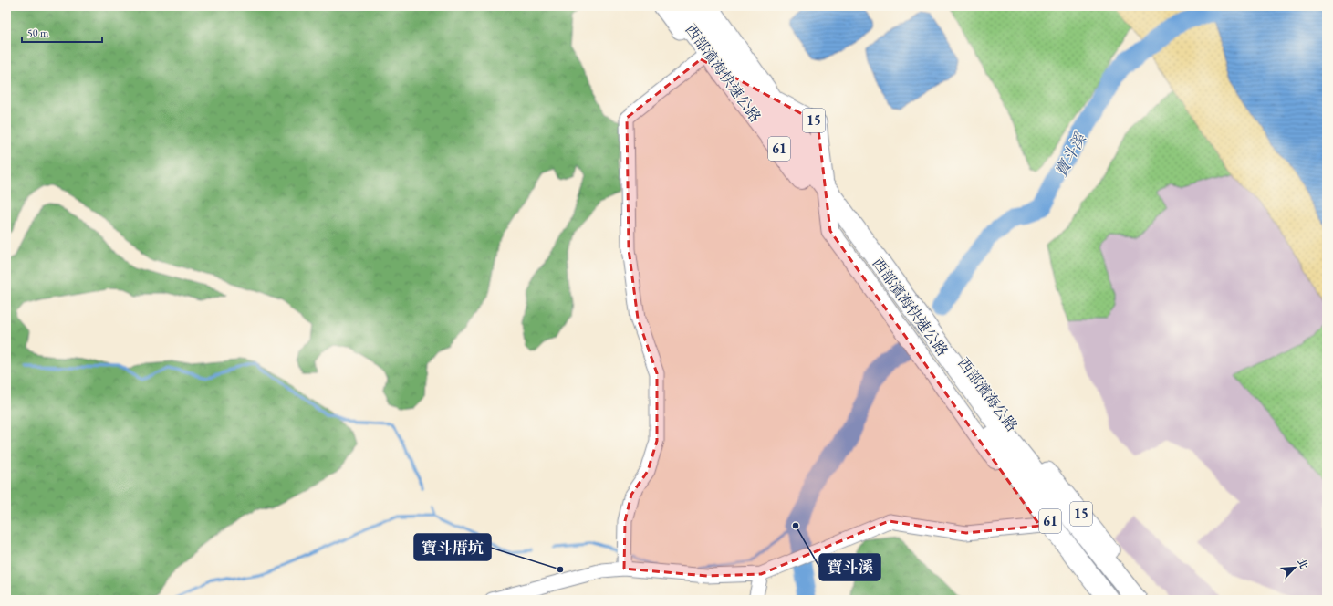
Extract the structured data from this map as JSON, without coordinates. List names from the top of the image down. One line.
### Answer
{"streets":{"highway":["西部濱海快速公路","61"],"main road":["15","西部濱海公路"]},"water":["寶斗溪"],"places":["寶斗溪","寶斗厝坑"],"scale_bar":"50 m","north":"top right"}
